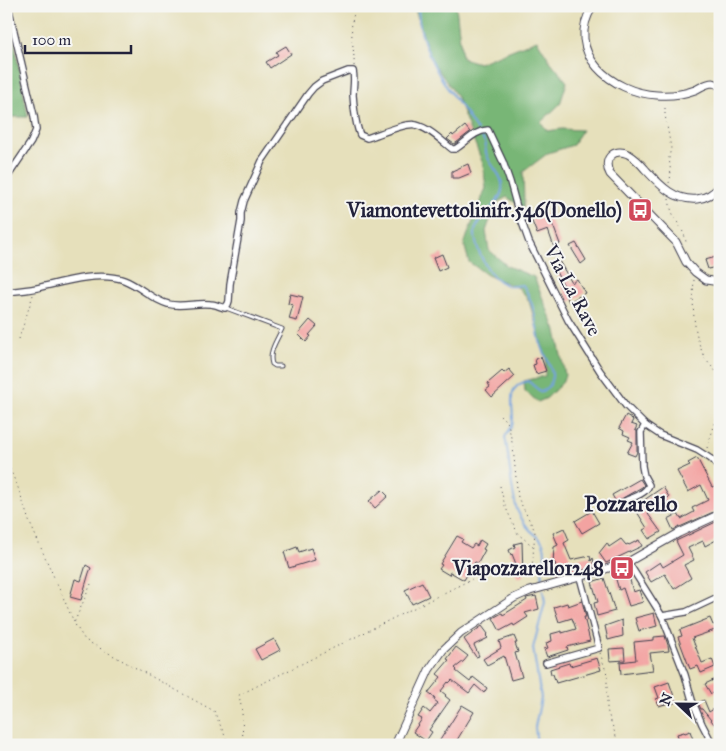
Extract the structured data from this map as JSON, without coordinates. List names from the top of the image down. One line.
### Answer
{"streets":{"street":["Via La Rave"]},"districts":["Pozzarello"],"places":{"bus stop":["Viamontevettolinifr.546(Donello)","Viapozzarello1248"]},"scale_bar":"100 m","north":"left"}
